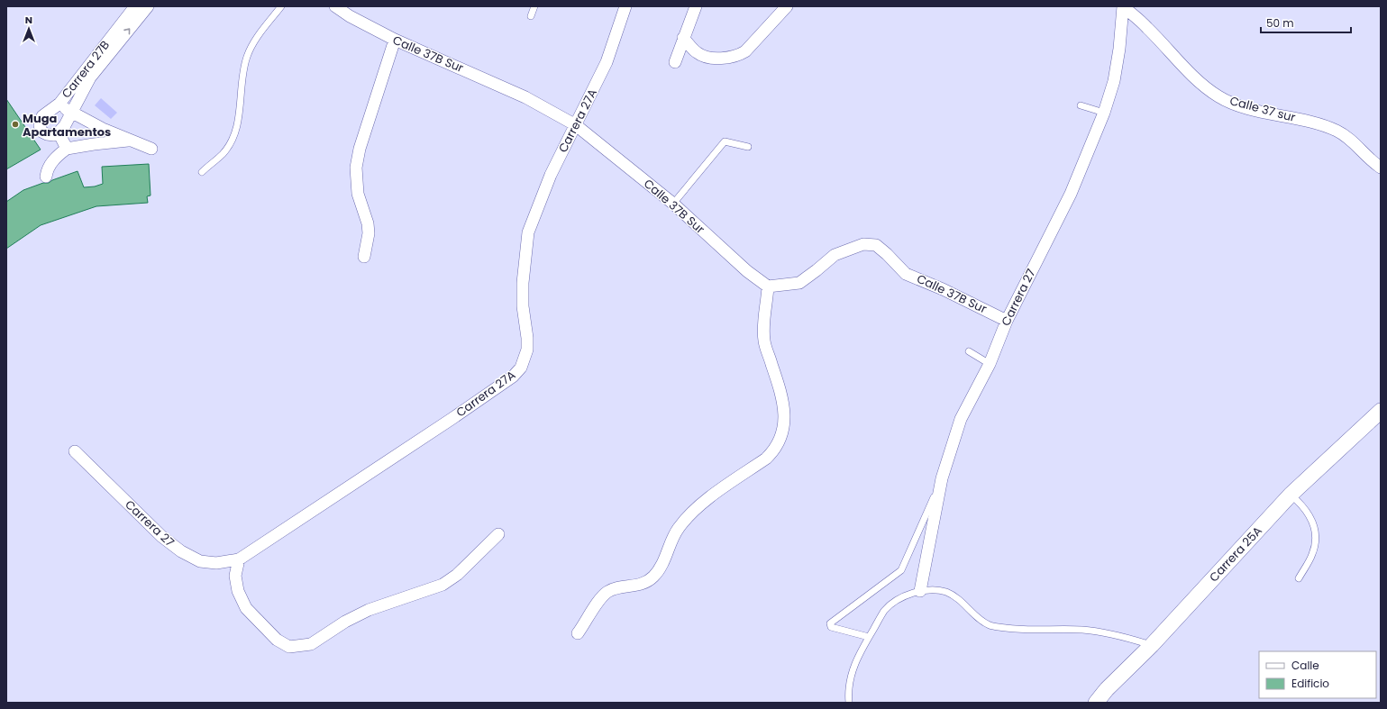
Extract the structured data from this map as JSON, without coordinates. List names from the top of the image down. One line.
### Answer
{"streets":{"street":["Calle 37B Sur","Carrera 27B","Calle 37 sur","Carrera 27A","Carrera 27","Carrera 25A"]},"crossings":[["Calle 37B Sur","Carrera 27A"],["Calle 37B Sur","Carrera 27"],["Calle 37 sur","Carrera 27"],["Carrera 27A","Carrera 27"]],"places":["Muga Apartamentos"],"legend":["Calle","Edificio"],"scale_bar":"50 m","north":"top"}
